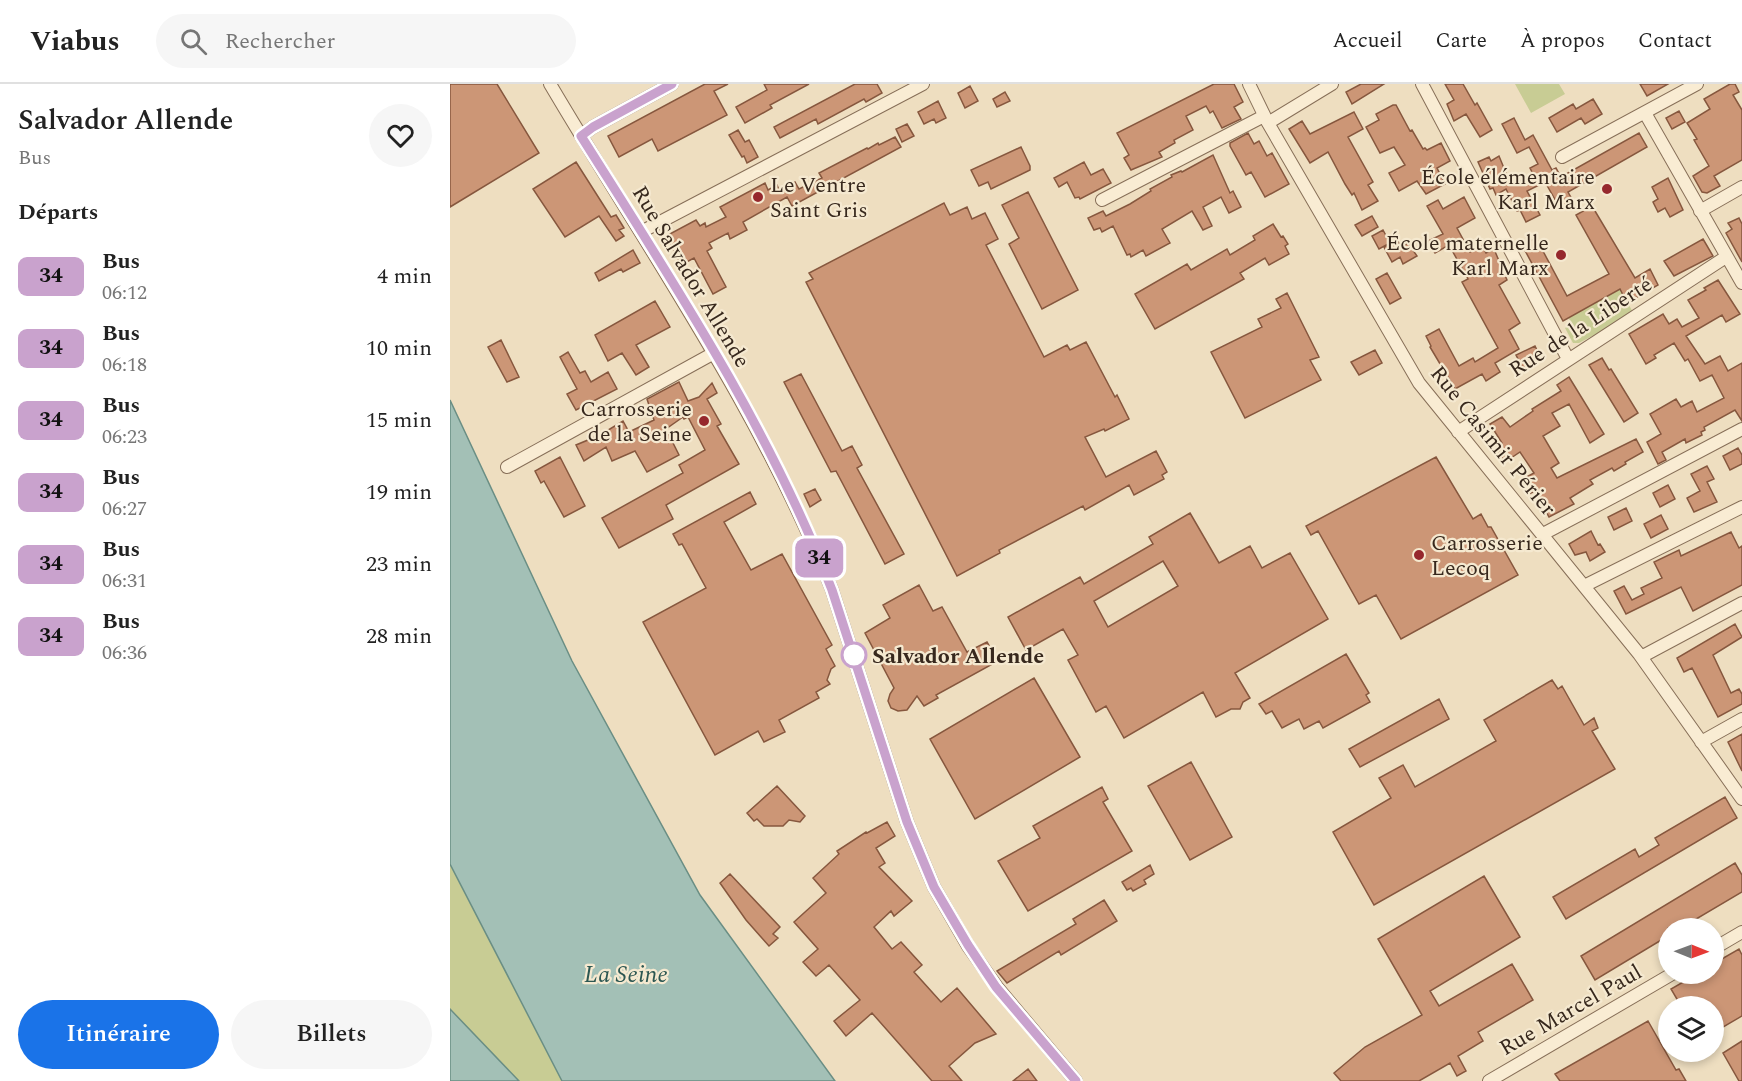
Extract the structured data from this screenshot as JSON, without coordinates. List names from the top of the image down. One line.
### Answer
{"streets":{"street":["Rue Salvador Allende","Rue de la Liberté","Rue Casimir Périer","Rue Marcel Paul"]},"crossings":[["Rue de la Liberté","Rue Casimir Périer"]],"water":["La Seine"],"places":["École élémentaire Karl Marx","Le Ventre Saint Gris","École maternelle Karl Marx","Carrosserie de la Seine","Carrosserie Lecoq","Salvador Allende"],"lines":["bus line 34"],"north":"right","page":{"header":"Viabus","search":"Rechercher","nav":["Accueil","Carte","À propos","Contact"],"heading":[["Salvador Allende","Bus"],"Départs"],"on_map":"34","list":[{"mark":"34","name":"Bus","note":"06:12","value":"4 min"},{"mark":"34","name":"Bus","note":"06:18","value":"10 min"},{"mark":"34","name":"Bus","note":"06:23","value":"15 min"},{"mark":"34","name":"Bus","note":"06:27","value":"19 min"},{"mark":"34","name":"Bus","note":"06:31","value":"23 min"},{"mark":"34","name":"Bus","note":"06:36","value":"28 min"}],"buttons":["Itinéraire","Billets"]}}
